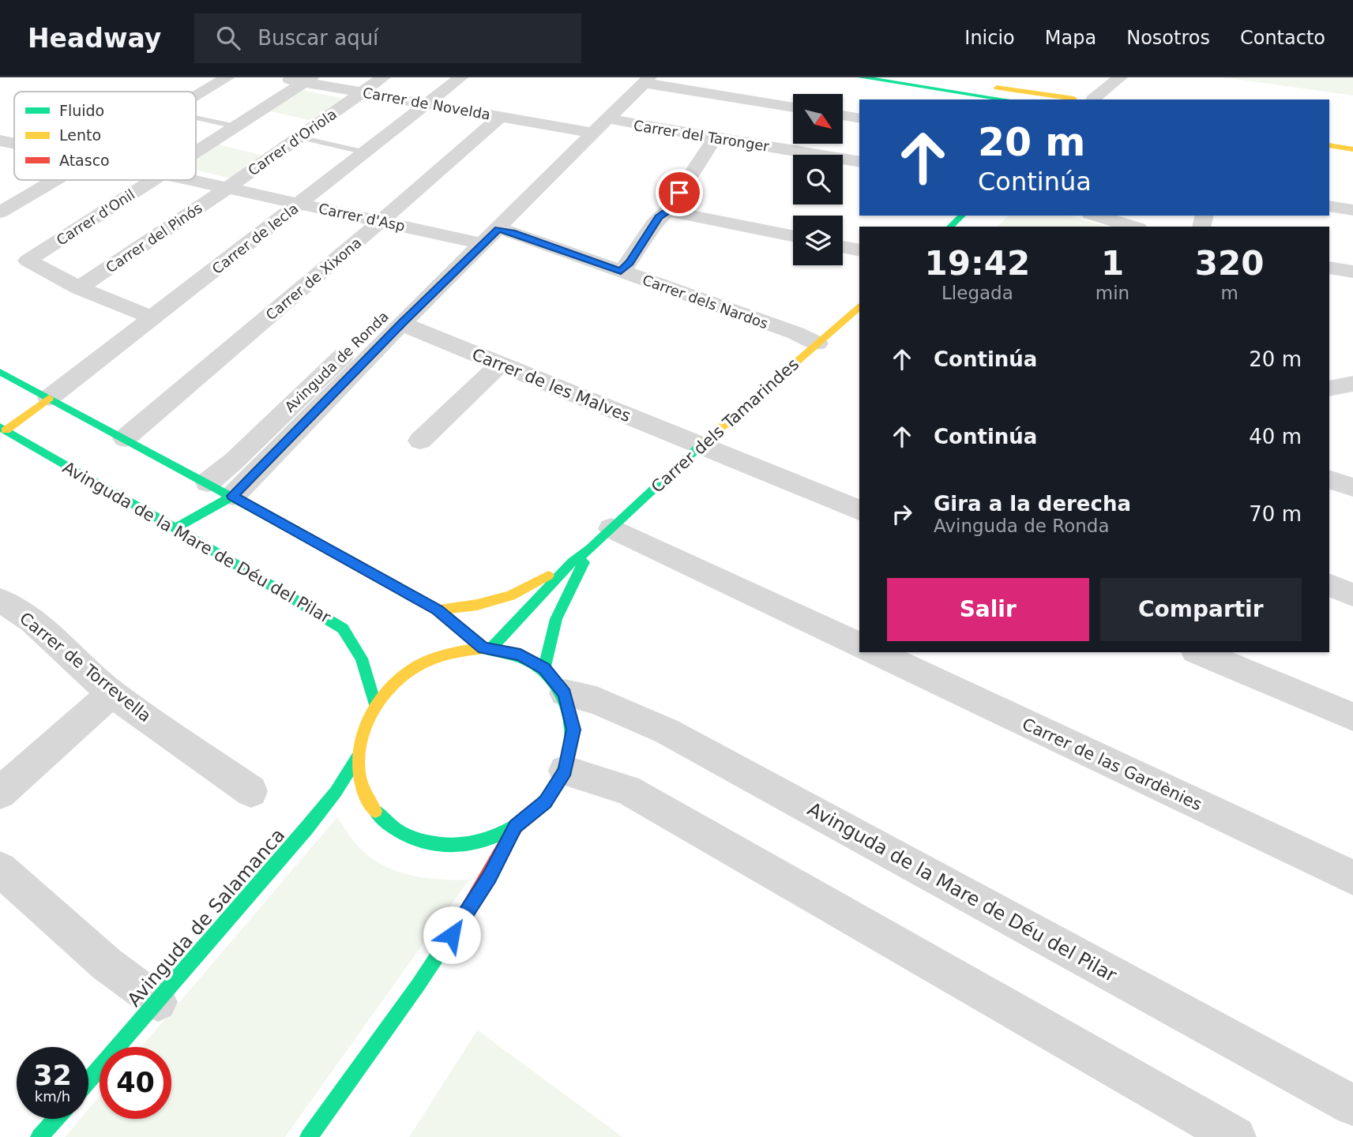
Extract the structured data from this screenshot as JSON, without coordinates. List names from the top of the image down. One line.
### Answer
{"streets":{"street":["Carrer de Novelda","Carrer del Taronger","Carrer d'Oriola","Carrer d'Onil","Carrer d'Asp","Carrer del Pinós","Carrer de Iecla","Carrer de Xixona","Carrer dels Nardos","Avinguda de Ronda","Carrer de les Malves","Carrer dels Tamarindes","Avinguda de la Mare de Déu del Pilar","Carrer de Torrevella","Carrer de las Gardènies","Avinguda de Salamanca"]},"crossings":[["Carrer de Novelda","Carrer d'Oriola"],["Carrer de Novelda","Carrer d'Onil"],["Carrer de Novelda","Carrer de Iecla"],["Carrer de Novelda","Carrer de Xixona"],["Carrer de Novelda","Avinguda de Ronda"],["Carrer del Taronger","Avinguda de Ronda"],["Carrer d'Oriola","Carrer d'Asp"],["Carrer d'Oriola","Carrer del Pinós"],["Carrer d'Onil","Carrer del Pinós"],["Carrer d'Asp","Carrer del Pinós"],["Carrer d'Asp","Carrer de Iecla"],["Carrer d'Asp","Carrer de Xixona"],["Carrer d'Asp","Carrer dels Nardos"],["Carrer d'Asp","Avinguda de Ronda"],["Carrer de Iecla","Avinguda de la Mare de Déu del Pilar"],["Carrer dels Nardos","Avinguda de Ronda"],["Carrer dels Nardos","Carrer dels Tamarindes"],["Avinguda de Ronda","Carrer de les Malves"],["Carrer de les Malves","Carrer dels Tamarindes"],["Carrer dels Tamarindes","Avinguda de la Mare de Déu del Pilar"]],"legend":["Fluido","Lento","Atasco"],"north":"bottom right","page":{"header":"Headway","search":"Buscar aquí","nav":["Inicio","Mapa","Nosotros","Contacto"],"turn":["20 m","Continúa"],"eta":["19:42","Llegada","1","min","320","m"],"list":[{"name":"Continúa","value":"20 m"},{"name":"Continúa","value":"40 m"},{"name":"Gira a la derecha","note":"Avinguda de Ronda","value":"70 m"}],"buttons":["Salir","Compartir"],"speed":"32 km/h","limit":"40"}}
